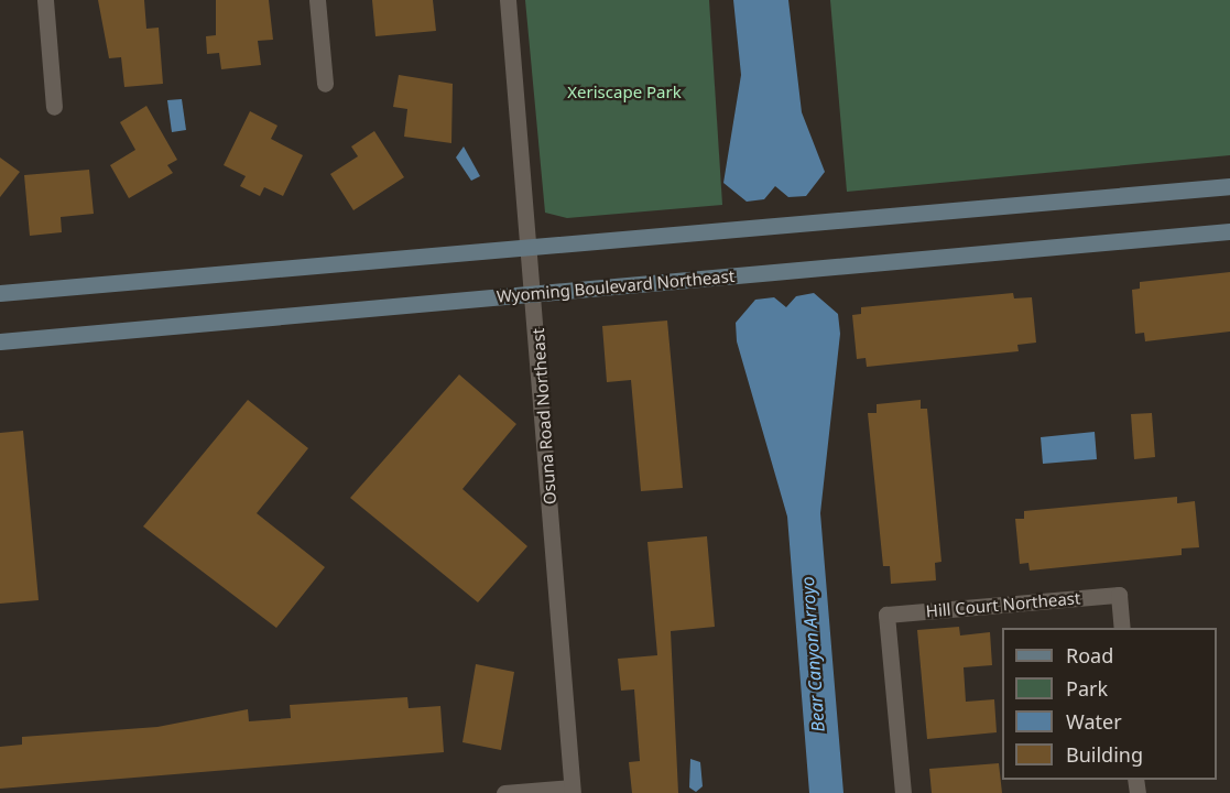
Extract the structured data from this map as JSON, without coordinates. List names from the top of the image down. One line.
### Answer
{"streets":{"main road":["Wyoming Boulevard Northeast"],"street":["Osuna Road Northeast","Hill Court Northeast"]},"crossings":[["Wyoming Boulevard Northeast","Osuna Road Northeast"]],"water":["Bear Canyon Arroyo"],"parks":["Xeriscape Park"],"legend":["Road","Park","Water","Building"]}
